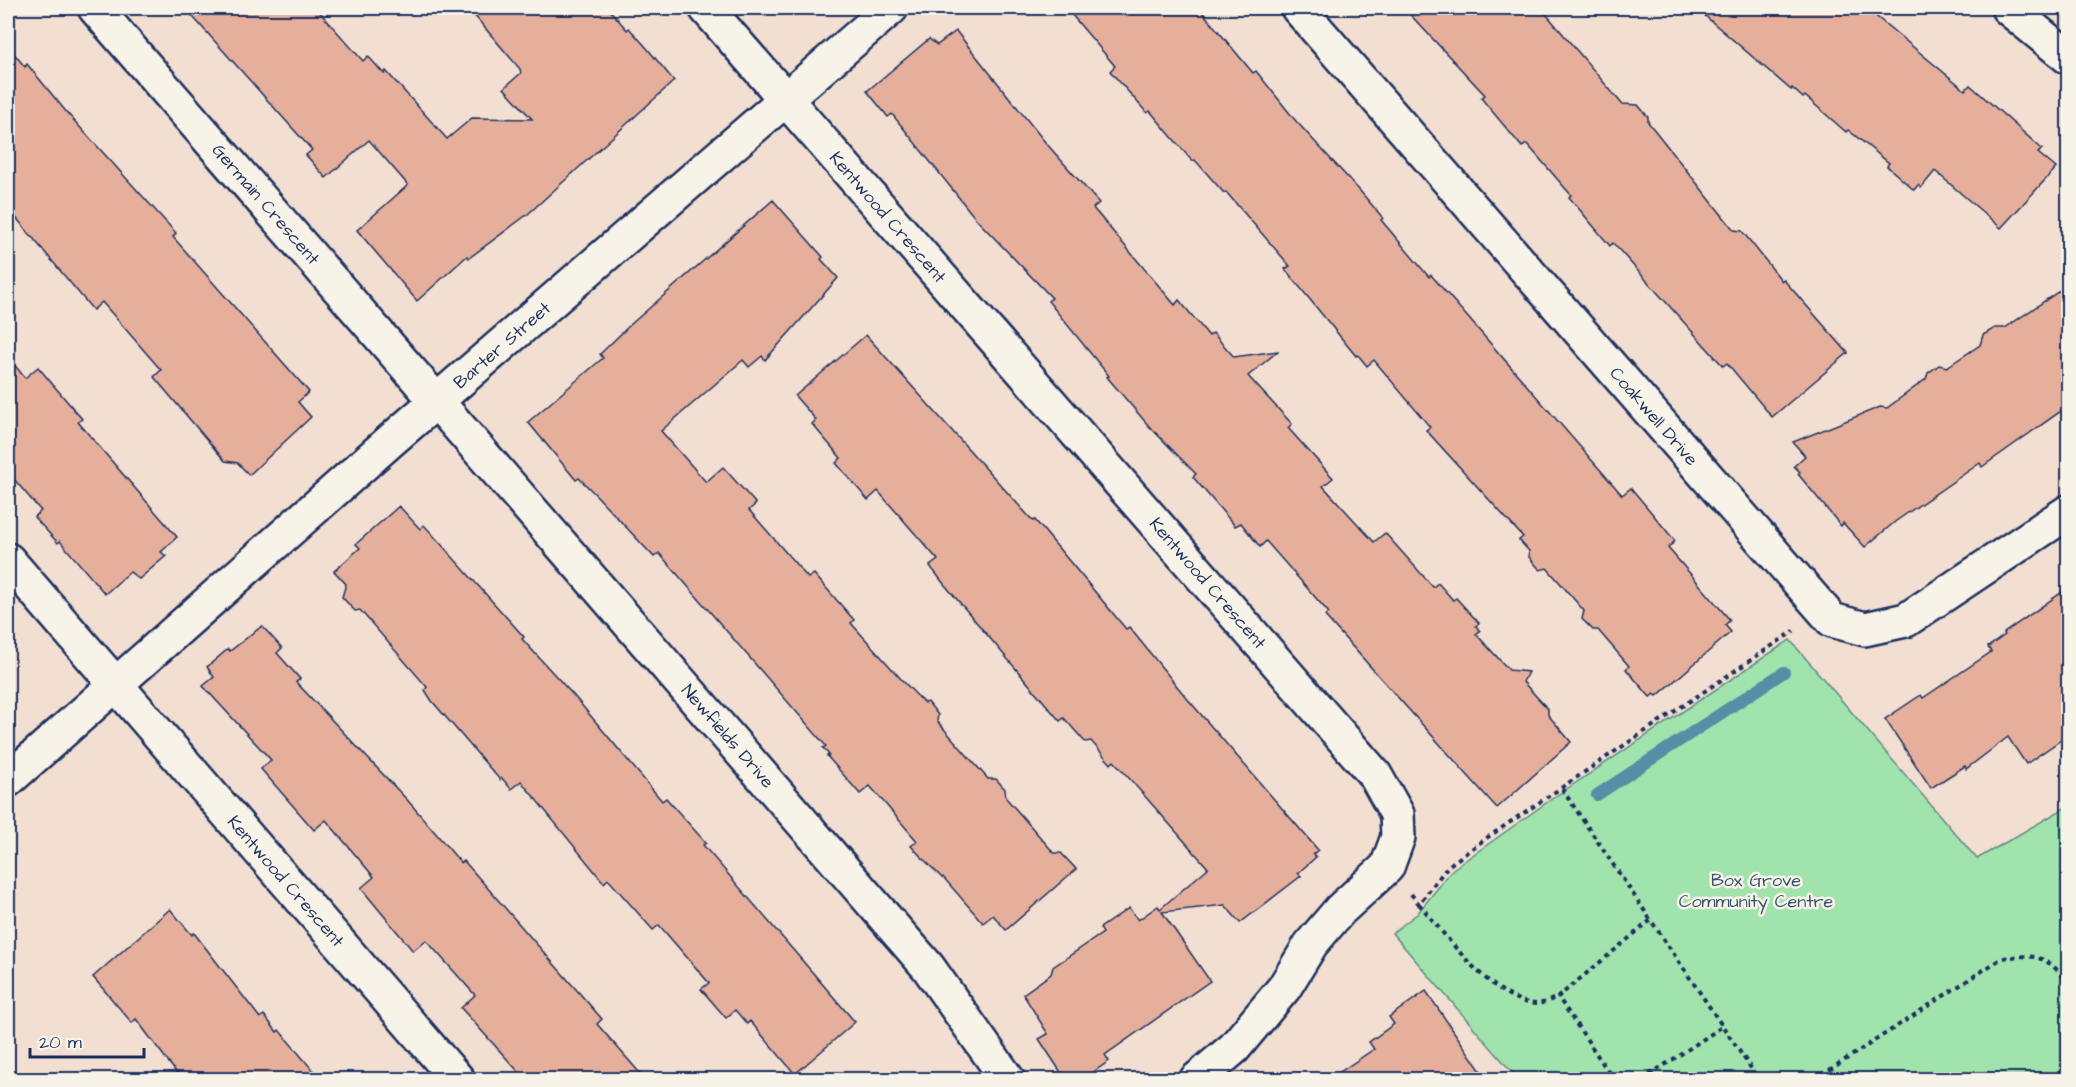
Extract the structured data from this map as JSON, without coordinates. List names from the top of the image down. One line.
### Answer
{"streets":{"street":["Germain Crescent","Kentwood Crescent","Barter Street","Coakwell Drive","Newfields Drive"]},"crossings":[["Germain Crescent","Barter Street"],["Germain Crescent","Newfields Drive"],["Kentwood Crescent","Barter Street"],["Barter Street","Newfields Drive"]],"parks":["Box Grove Community Centre"],"scale_bar":"20 m"}
